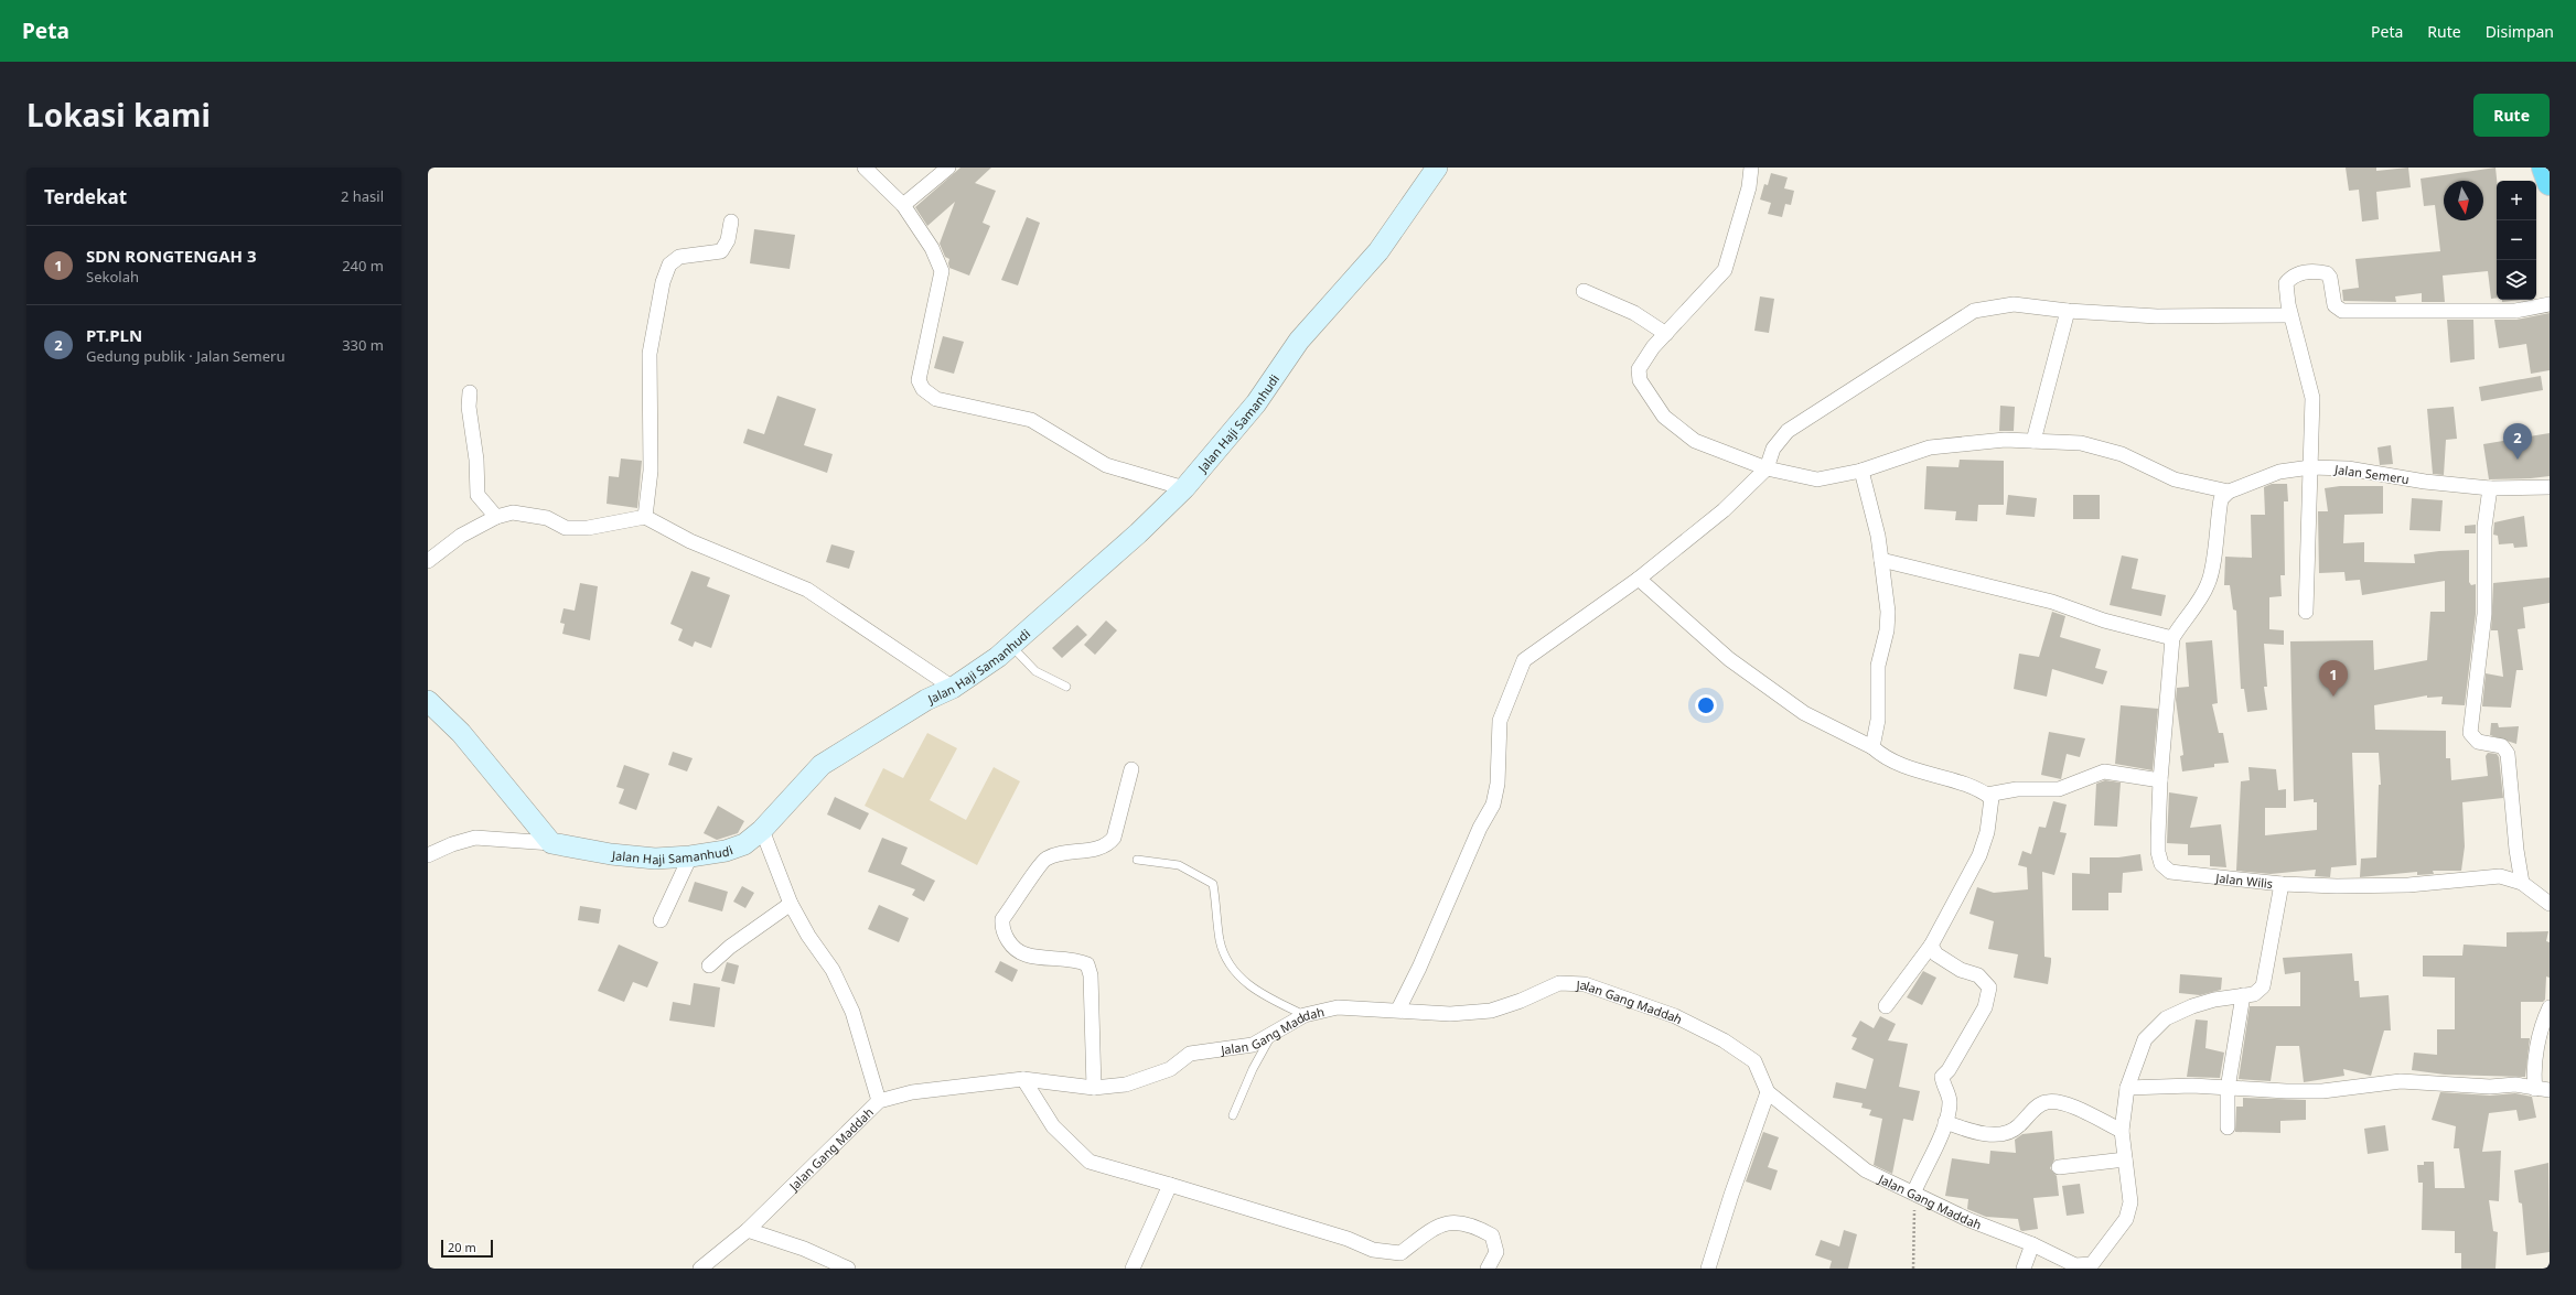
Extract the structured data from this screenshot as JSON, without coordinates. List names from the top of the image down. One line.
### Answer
{"streets":{"street":["Jalan Haji Samanhudi","Jalan Semeru","Jalan Wilis","Jalan Gang Maddah"]},"crossings":[["Jalan Wilis","Jalan Gang Maddah"]],"scale_bar":"20 m","north":"bottom","page":{"header":"Peta","nav":["Peta","Rute","Disimpan"],"title":"Lokasi kami","buttons":"Rute","heading":["Terdekat","2 hasil"],"map_buttons":["+","−"],"list":[{"mark":"1","name":"SDN RONGTENGAH 3","note":"Sekolah","value":"240 m"},{"mark":"2","name":"PT.PLN","note":"Gedung publik · Jalan Semeru","value":"330 m"}],"pins":["2","1"],"scale":"20 m"}}
